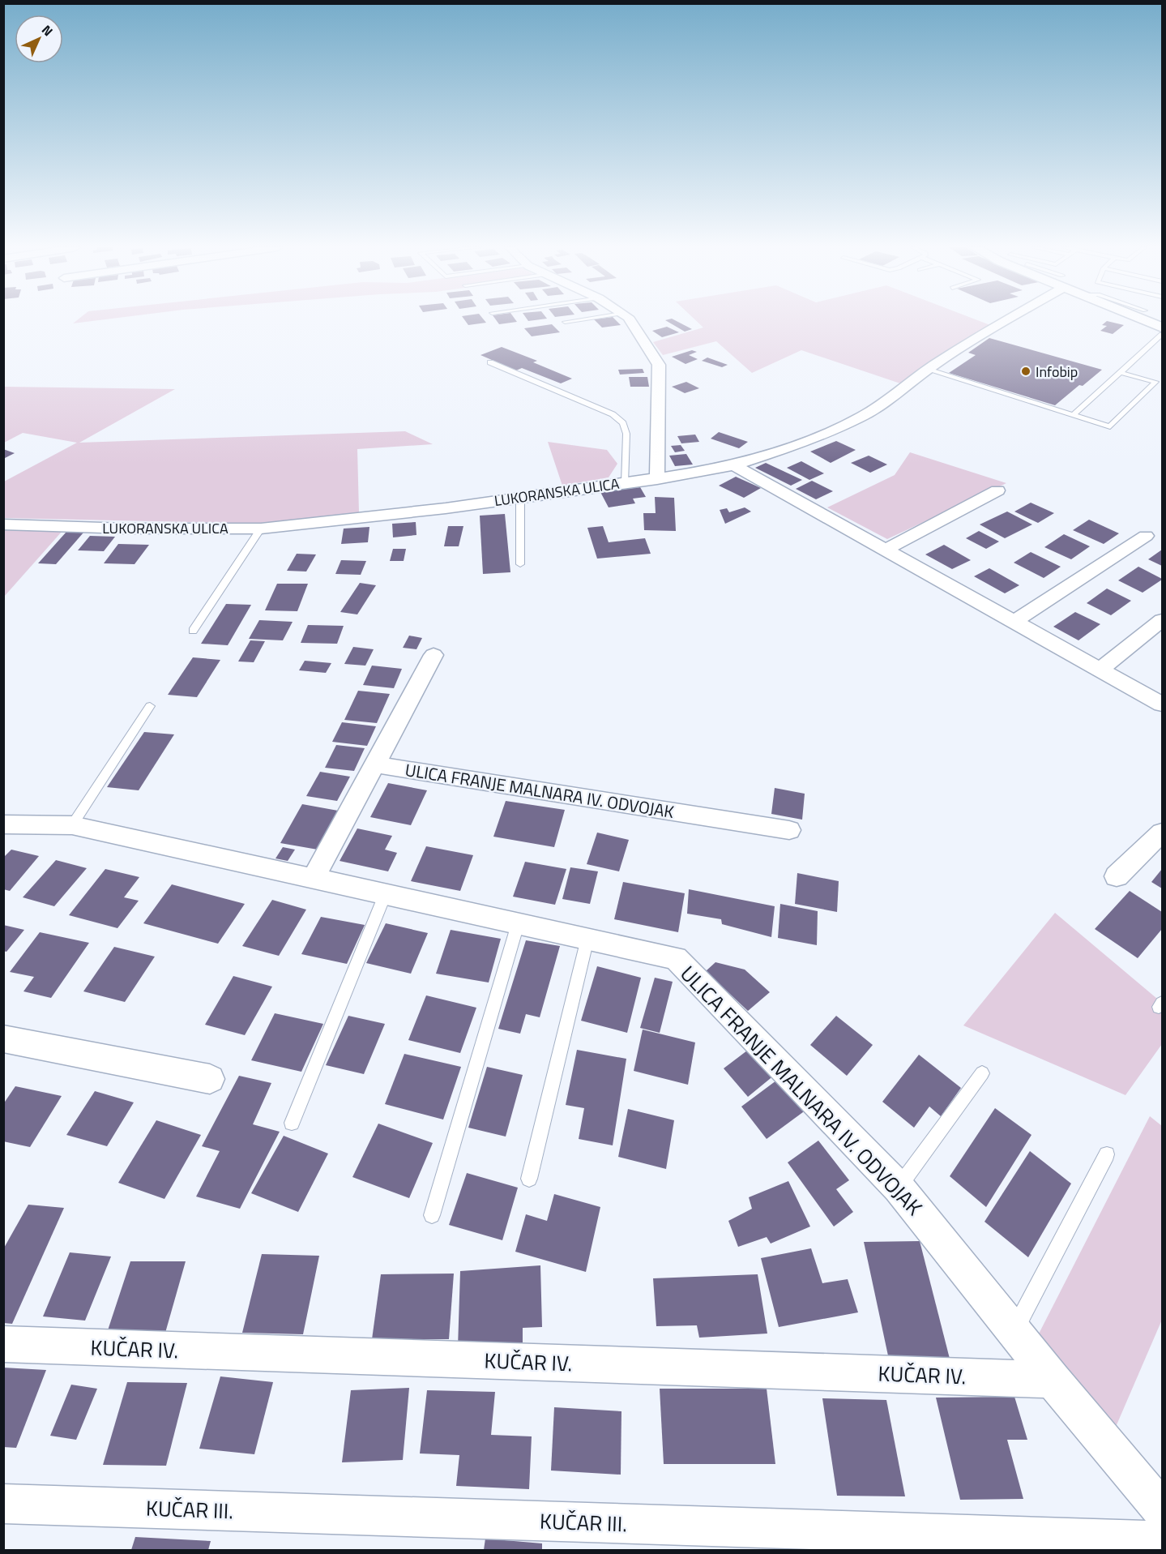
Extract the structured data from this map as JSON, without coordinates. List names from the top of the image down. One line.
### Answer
{"streets":{"street":["LUKORANSKA ULICA","ULICA FRANJE MALNARA IV. ODVOJAK","KUČAR IV.","KUČAR III."]},"crossings":[["ULICA FRANJE MALNARA IV. ODVOJAK","KUČAR IV."]],"places":["Infobip"],"north":"top right"}
